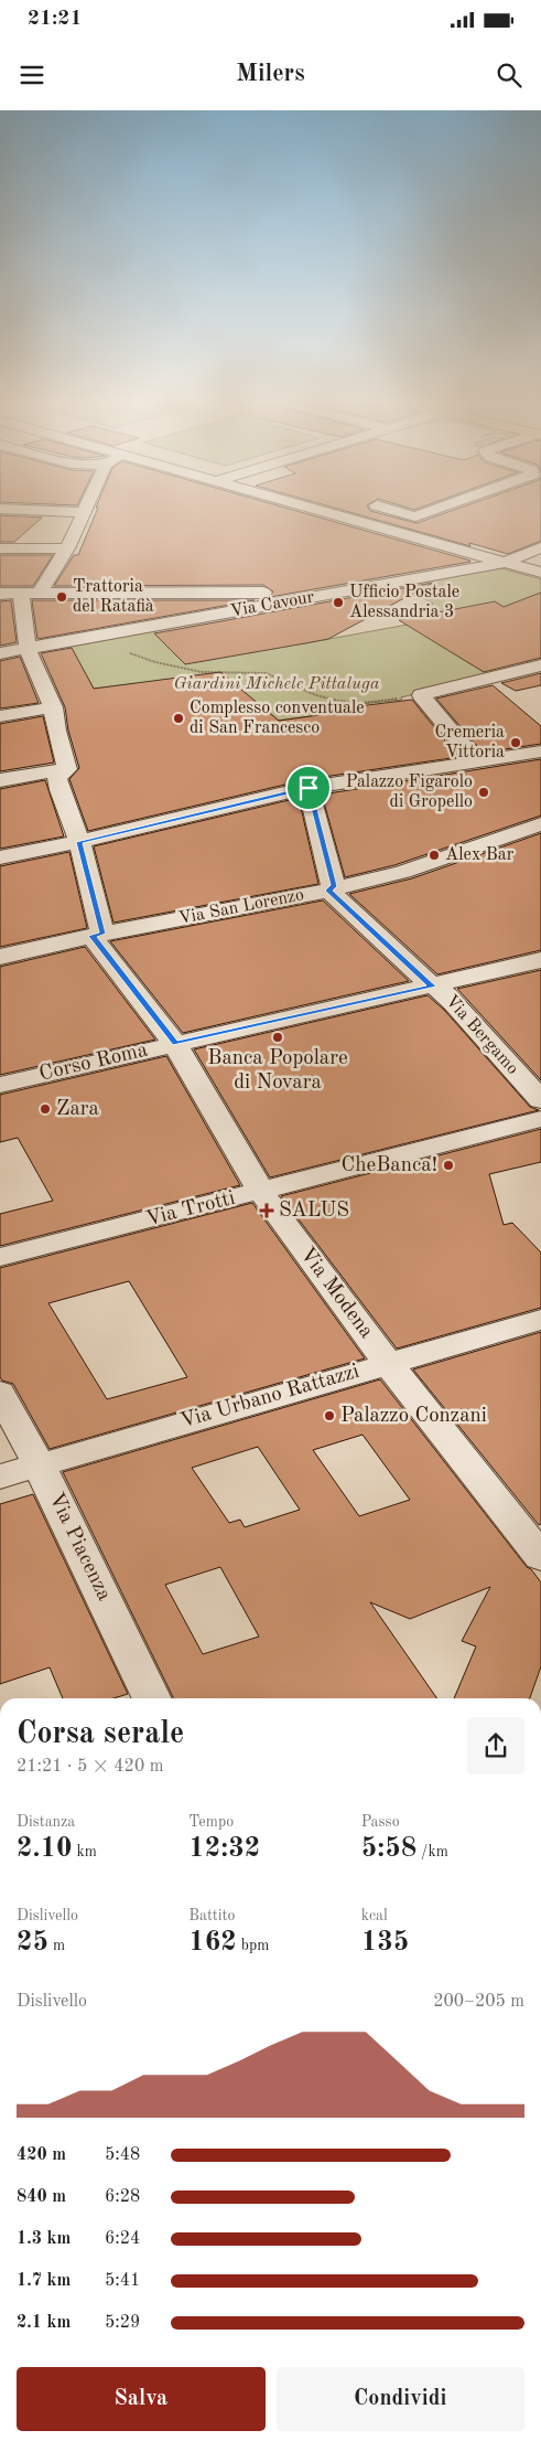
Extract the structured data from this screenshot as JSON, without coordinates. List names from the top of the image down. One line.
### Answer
{"streets":{"street":["Via Cavour","Via San Lorenzo","Via Bergamo","Corso Roma","Via Trotti","Via Modena","Via Urbano Rattazzi","Via Piacenza"]},"crossings":[["Via San Lorenzo","Via Bergamo"],["Via San Lorenzo","Via Modena"],["Via Bergamo","Corso Roma"],["Corso Roma","Via Modena"],["Via Trotti","Via Modena"],["Via Modena","Via Urbano Rattazzi"],["Via Urbano Rattazzi","Via Piacenza"]],"parks":["Giardini Michele Pittaluga"],"places":{"other":["Trattoria del Ratafià","Ufficio Postale Alessandria 3","Complesso conventuale di San Francesco","Cremeria Vittoria","Palazzo Figarolo di Gropello","Alex Bar","Banca Popolare di Novara","Zara","CheBanca!","Palazzo Conzani"],"health":["SALUS"]},"page":{"status":"21:21","header":"Milers","heading":["Corsa serale","21:21 · 5 × 420 m"],"stats":[["Distanza","2.10 km"],["Tempo","12:32"],["Passo","5:58 /km"],["Dislivello","25 m"],["Battito","162 bpm"],["kcal","135"]],"chart":["Dislivello","200–205 m"],"list":[{"name":"420 m","note":"5:48"},{"name":"840 m","note":"6:28"},{"name":"1.3 km","note":"6:24"},{"name":"1.7 km","note":"5:41"},{"name":"2.1 km","note":"5:29"}],"buttons":["Salva","Condividi"]}}
